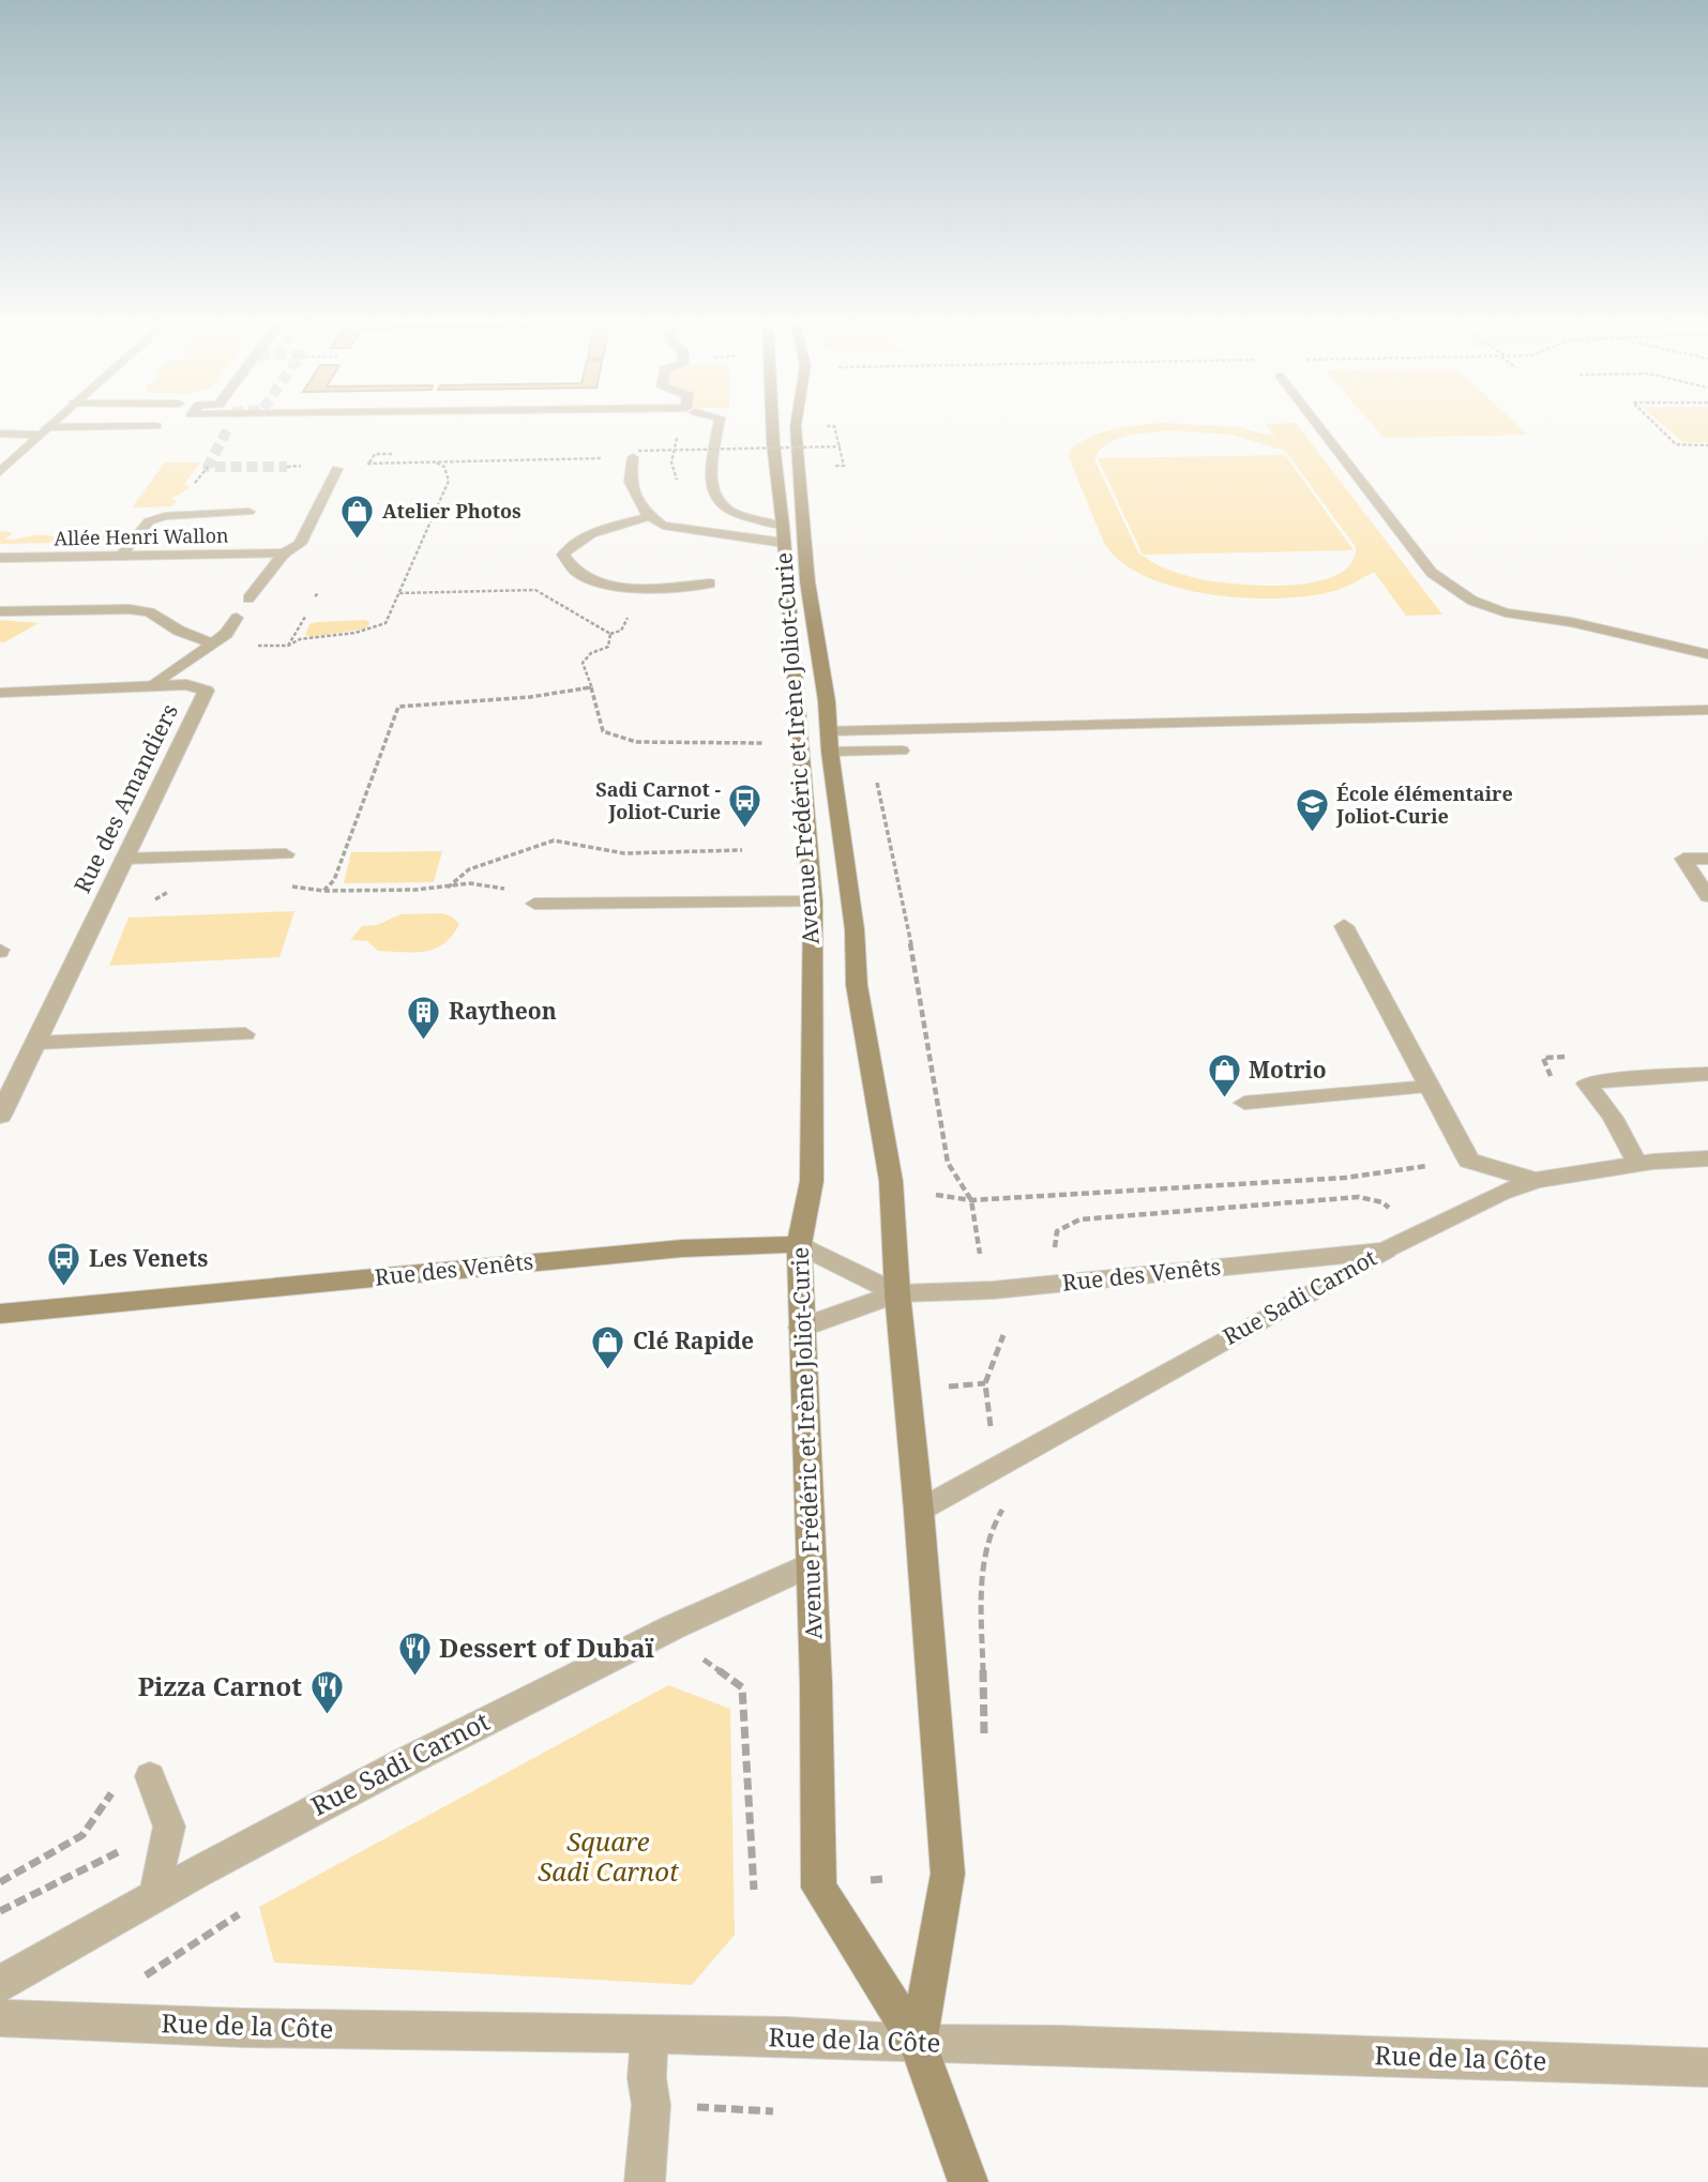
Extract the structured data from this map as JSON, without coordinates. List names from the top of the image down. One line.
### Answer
{"streets":{"main road":["Avenue Frédéric et Irène Joliot-Curie","Rue des Venêts"],"street":["Allée Henri Wallon","Rue des Amandiers","Rue Sadi Carnot","Rue de la Côte"]},"crossings":[["Avenue Frédéric et Irène Joliot-Curie","Rue des Venêts"],["Avenue Frédéric et Irène Joliot-Curie","Rue Sadi Carnot"],["Avenue Frédéric et Irène Joliot-Curie","Rue de la Côte"],["Rue des Venêts","Rue Sadi Carnot"]],"parks":["Square Sadi Carnot"],"places":{"shop":["Atelier Photos","Motrio","Clé Rapide"],"bus stop":["Sadi Carnot - Joliot-Curie","Les Venets"],"school or university":["École élémentaire Joliot-Curie"],"building":["Raytheon"],"restaurant":["Dessert of Dubaï","Pizza Carnot"]}}
